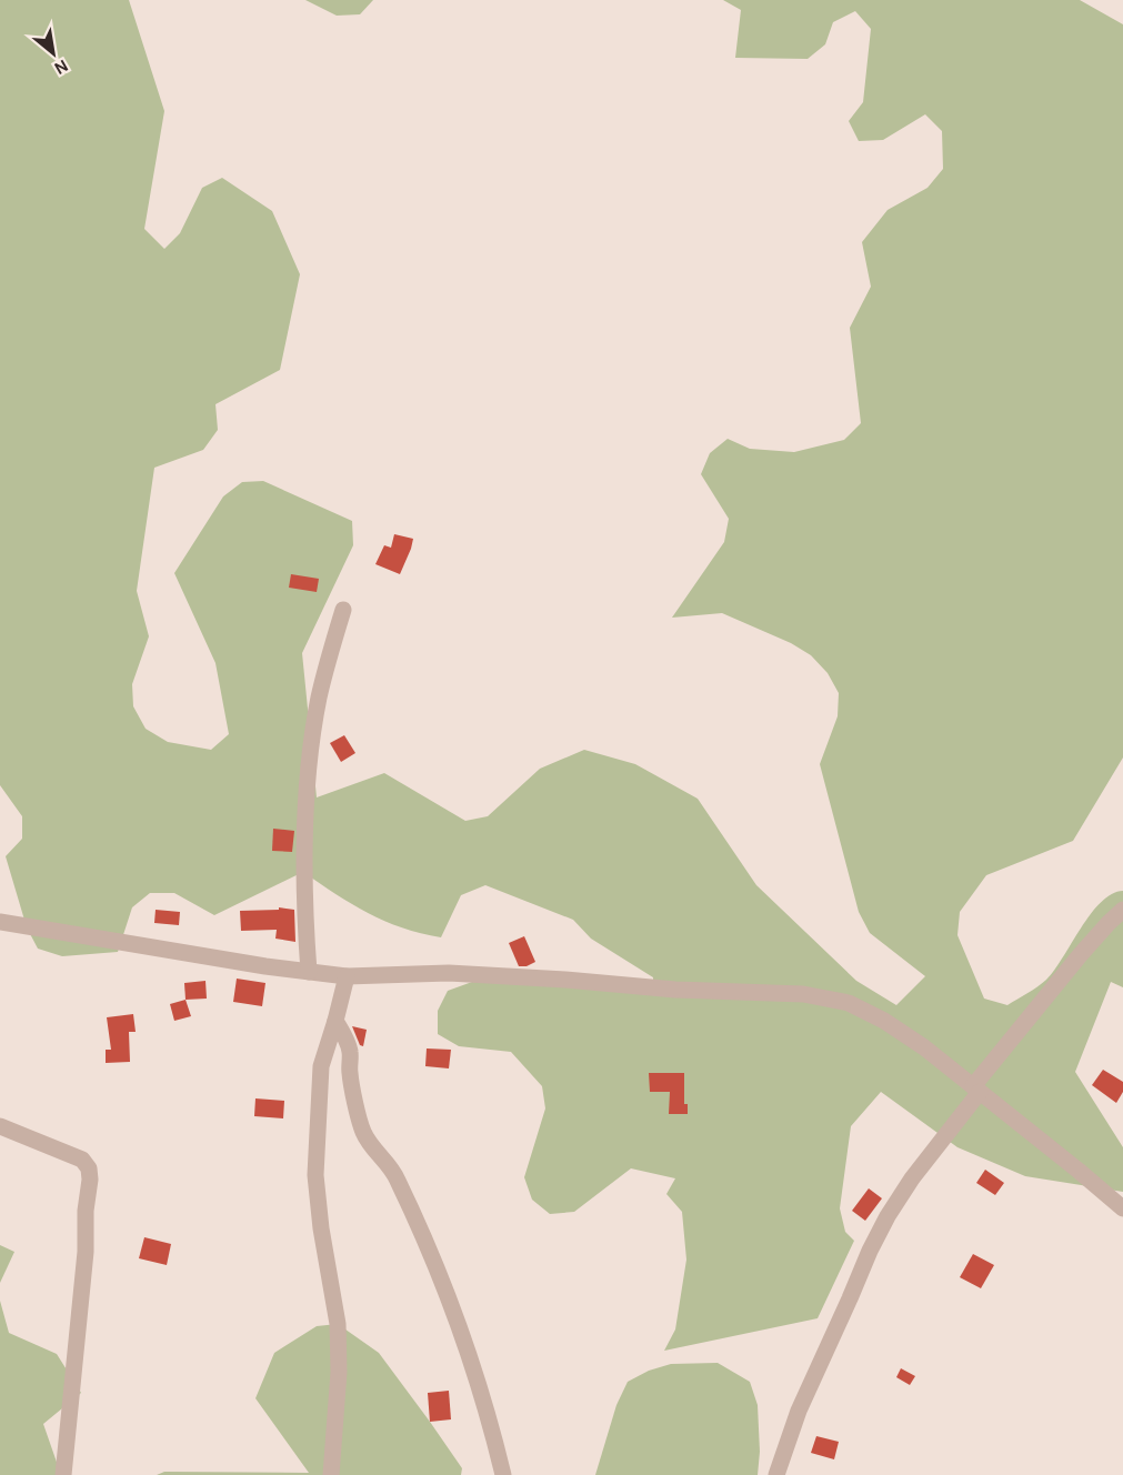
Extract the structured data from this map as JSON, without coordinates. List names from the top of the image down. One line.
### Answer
{"north":"bottom right"}
